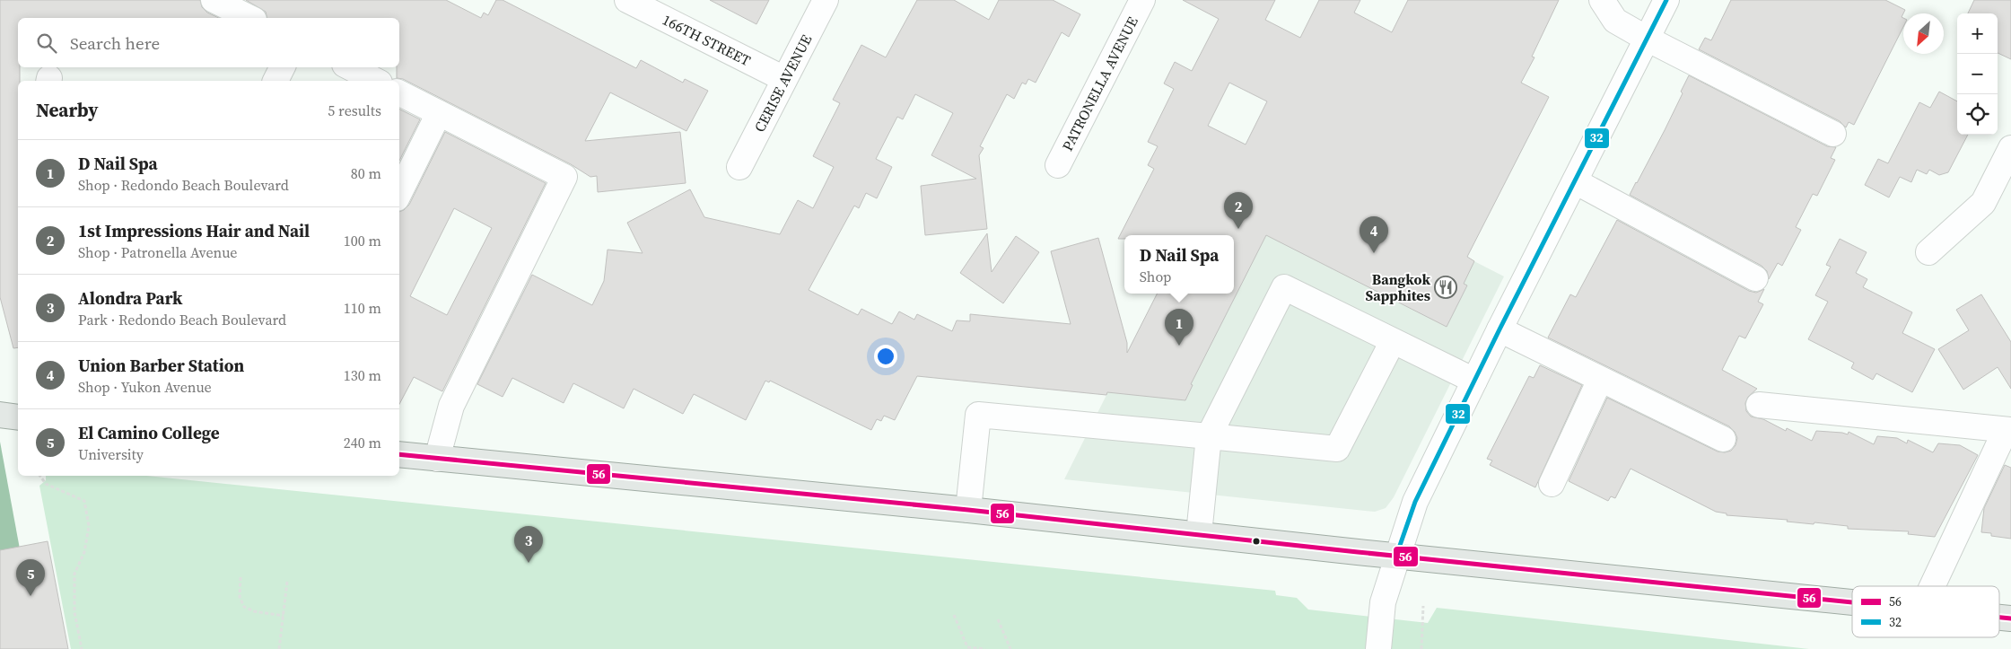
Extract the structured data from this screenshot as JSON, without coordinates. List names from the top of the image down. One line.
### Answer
{"streets":{"street":["166TH STREET","PATRONELLA AVENUE","CERISE AVENUE"]},"crossings":[["166TH STREET","CERISE AVENUE"]],"places":{"restaurant":["Bangkok Sapphites"]},"lines":["transit line 32","transit line 56"],"legend":["56","32"],"north":"bottom left","page":{"map_buttons":["+","−"],"search":"Search here","heading":["Nearby","5 results"],"list":[{"mark":"1","name":"D Nail Spa","note":"Shop · Redondo Beach Boulevard","value":"80 m"},{"mark":"2","name":"1st Impressions Hair and Nail","note":"Shop · Patronella Avenue","value":"100 m"},{"mark":"3","name":"Alondra Park","note":"Park · Redondo Beach Boulevard","value":"110 m"},{"mark":"4","name":"Union Barber Station","note":"Shop · Yukon Avenue","value":"130 m"},{"mark":"5","name":"El Camino College","note":"University","value":"240 m"}],"pins":["2","4","1","3","5"],"popup":["D Nail Spa","Shop"]}}
